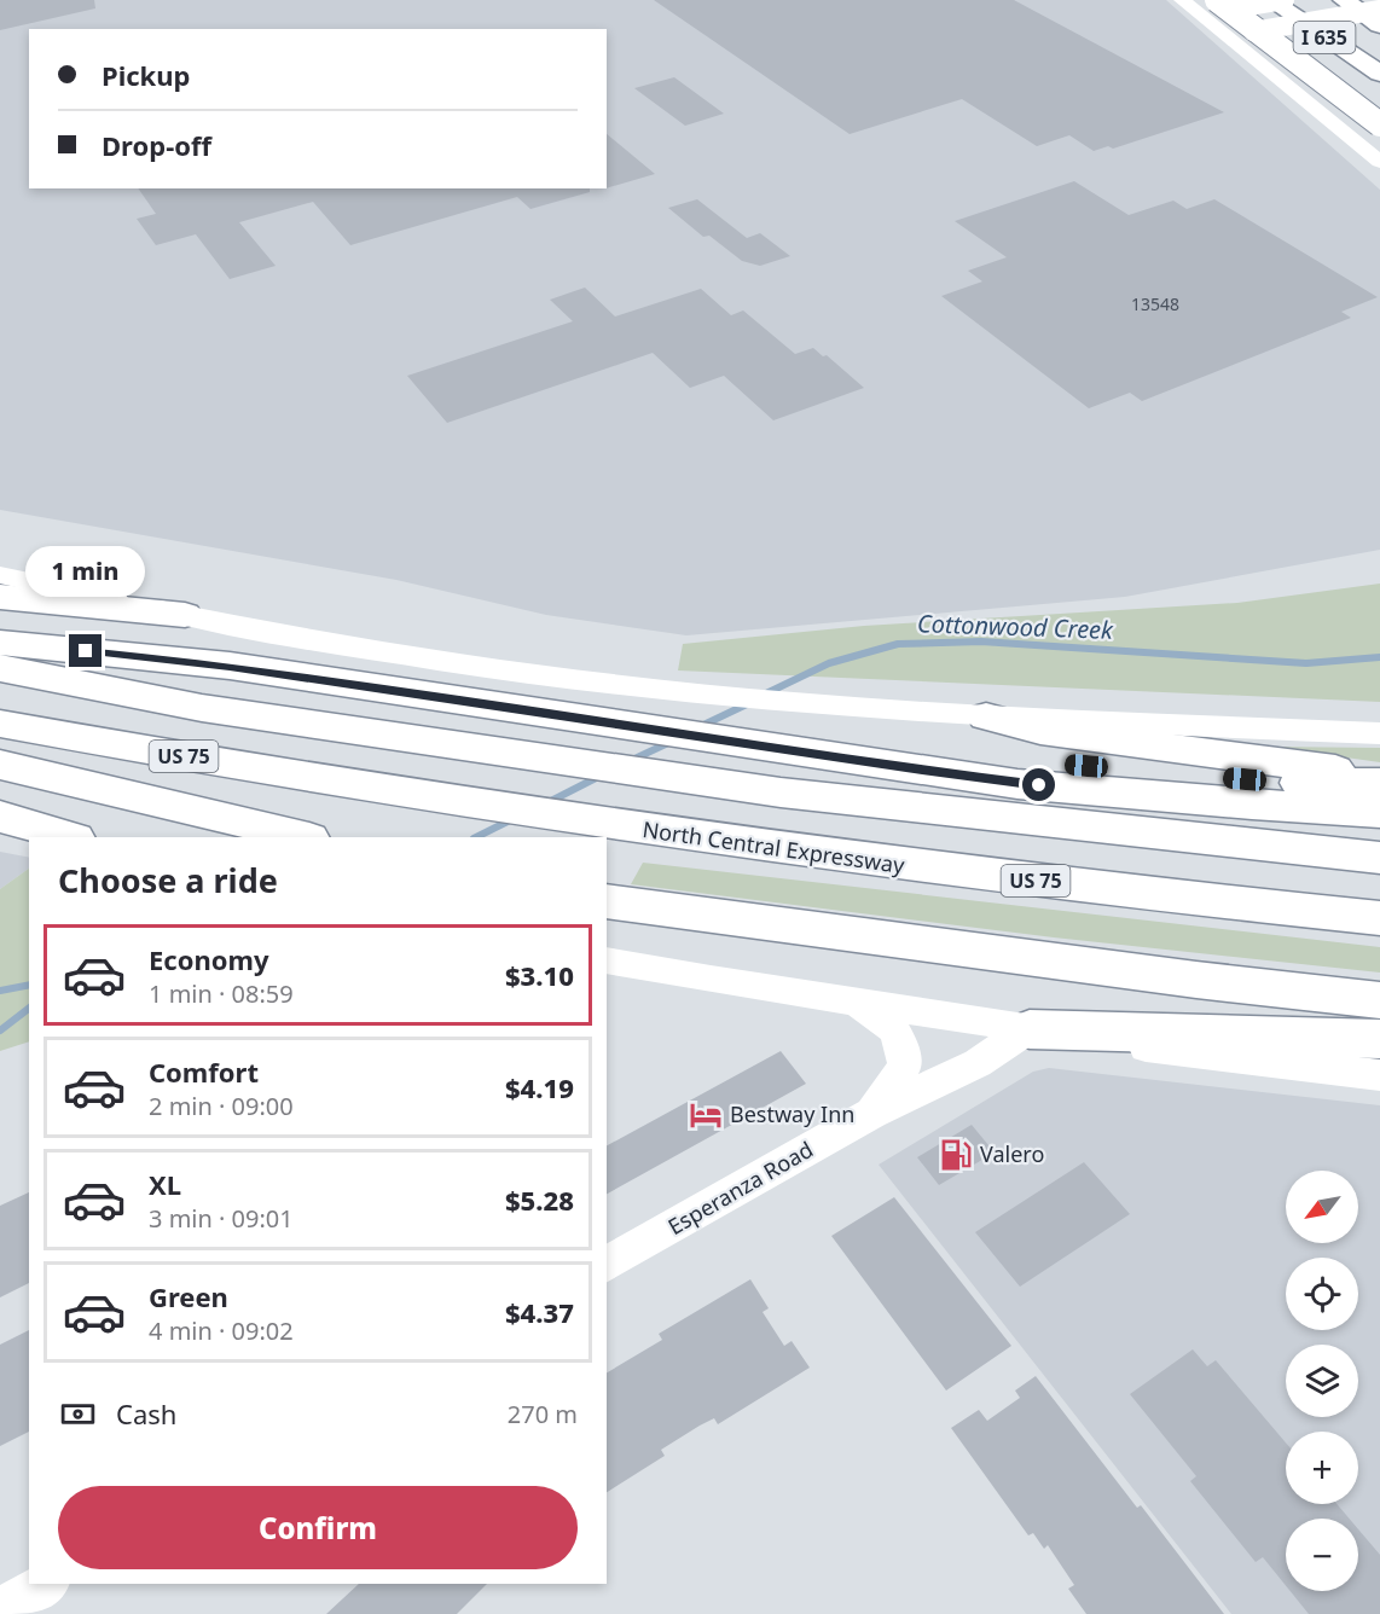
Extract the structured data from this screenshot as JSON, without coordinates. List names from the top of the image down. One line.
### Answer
{"streets":{"highway":["I 635","US 75","North Central Expressway"],"main road":["Esperanza Road"]},"water":["Cottonwood Creek"],"places":{"hotel":["Bestway Inn"],"fuel station":["Valero"]},"house_numbers":["13548"],"north":"bottom left","page":{"banner":["Pickup","Drop-off"],"bubble":"1 min","heading":"Choose a ride","list":[{"name":"Economy","note":"1 min · 08:59","value":"$3.10"},{"name":"Comfort","note":"2 min · 09:00","value":"$4.19"},{"name":"XL","note":"3 min · 09:01","value":"$5.28"},{"name":"Green","note":"4 min · 09:02","value":"$4.37"}],"map_buttons":["+","−"],"pay":["Cash","270 m"],"buttons":"Confirm"}}
